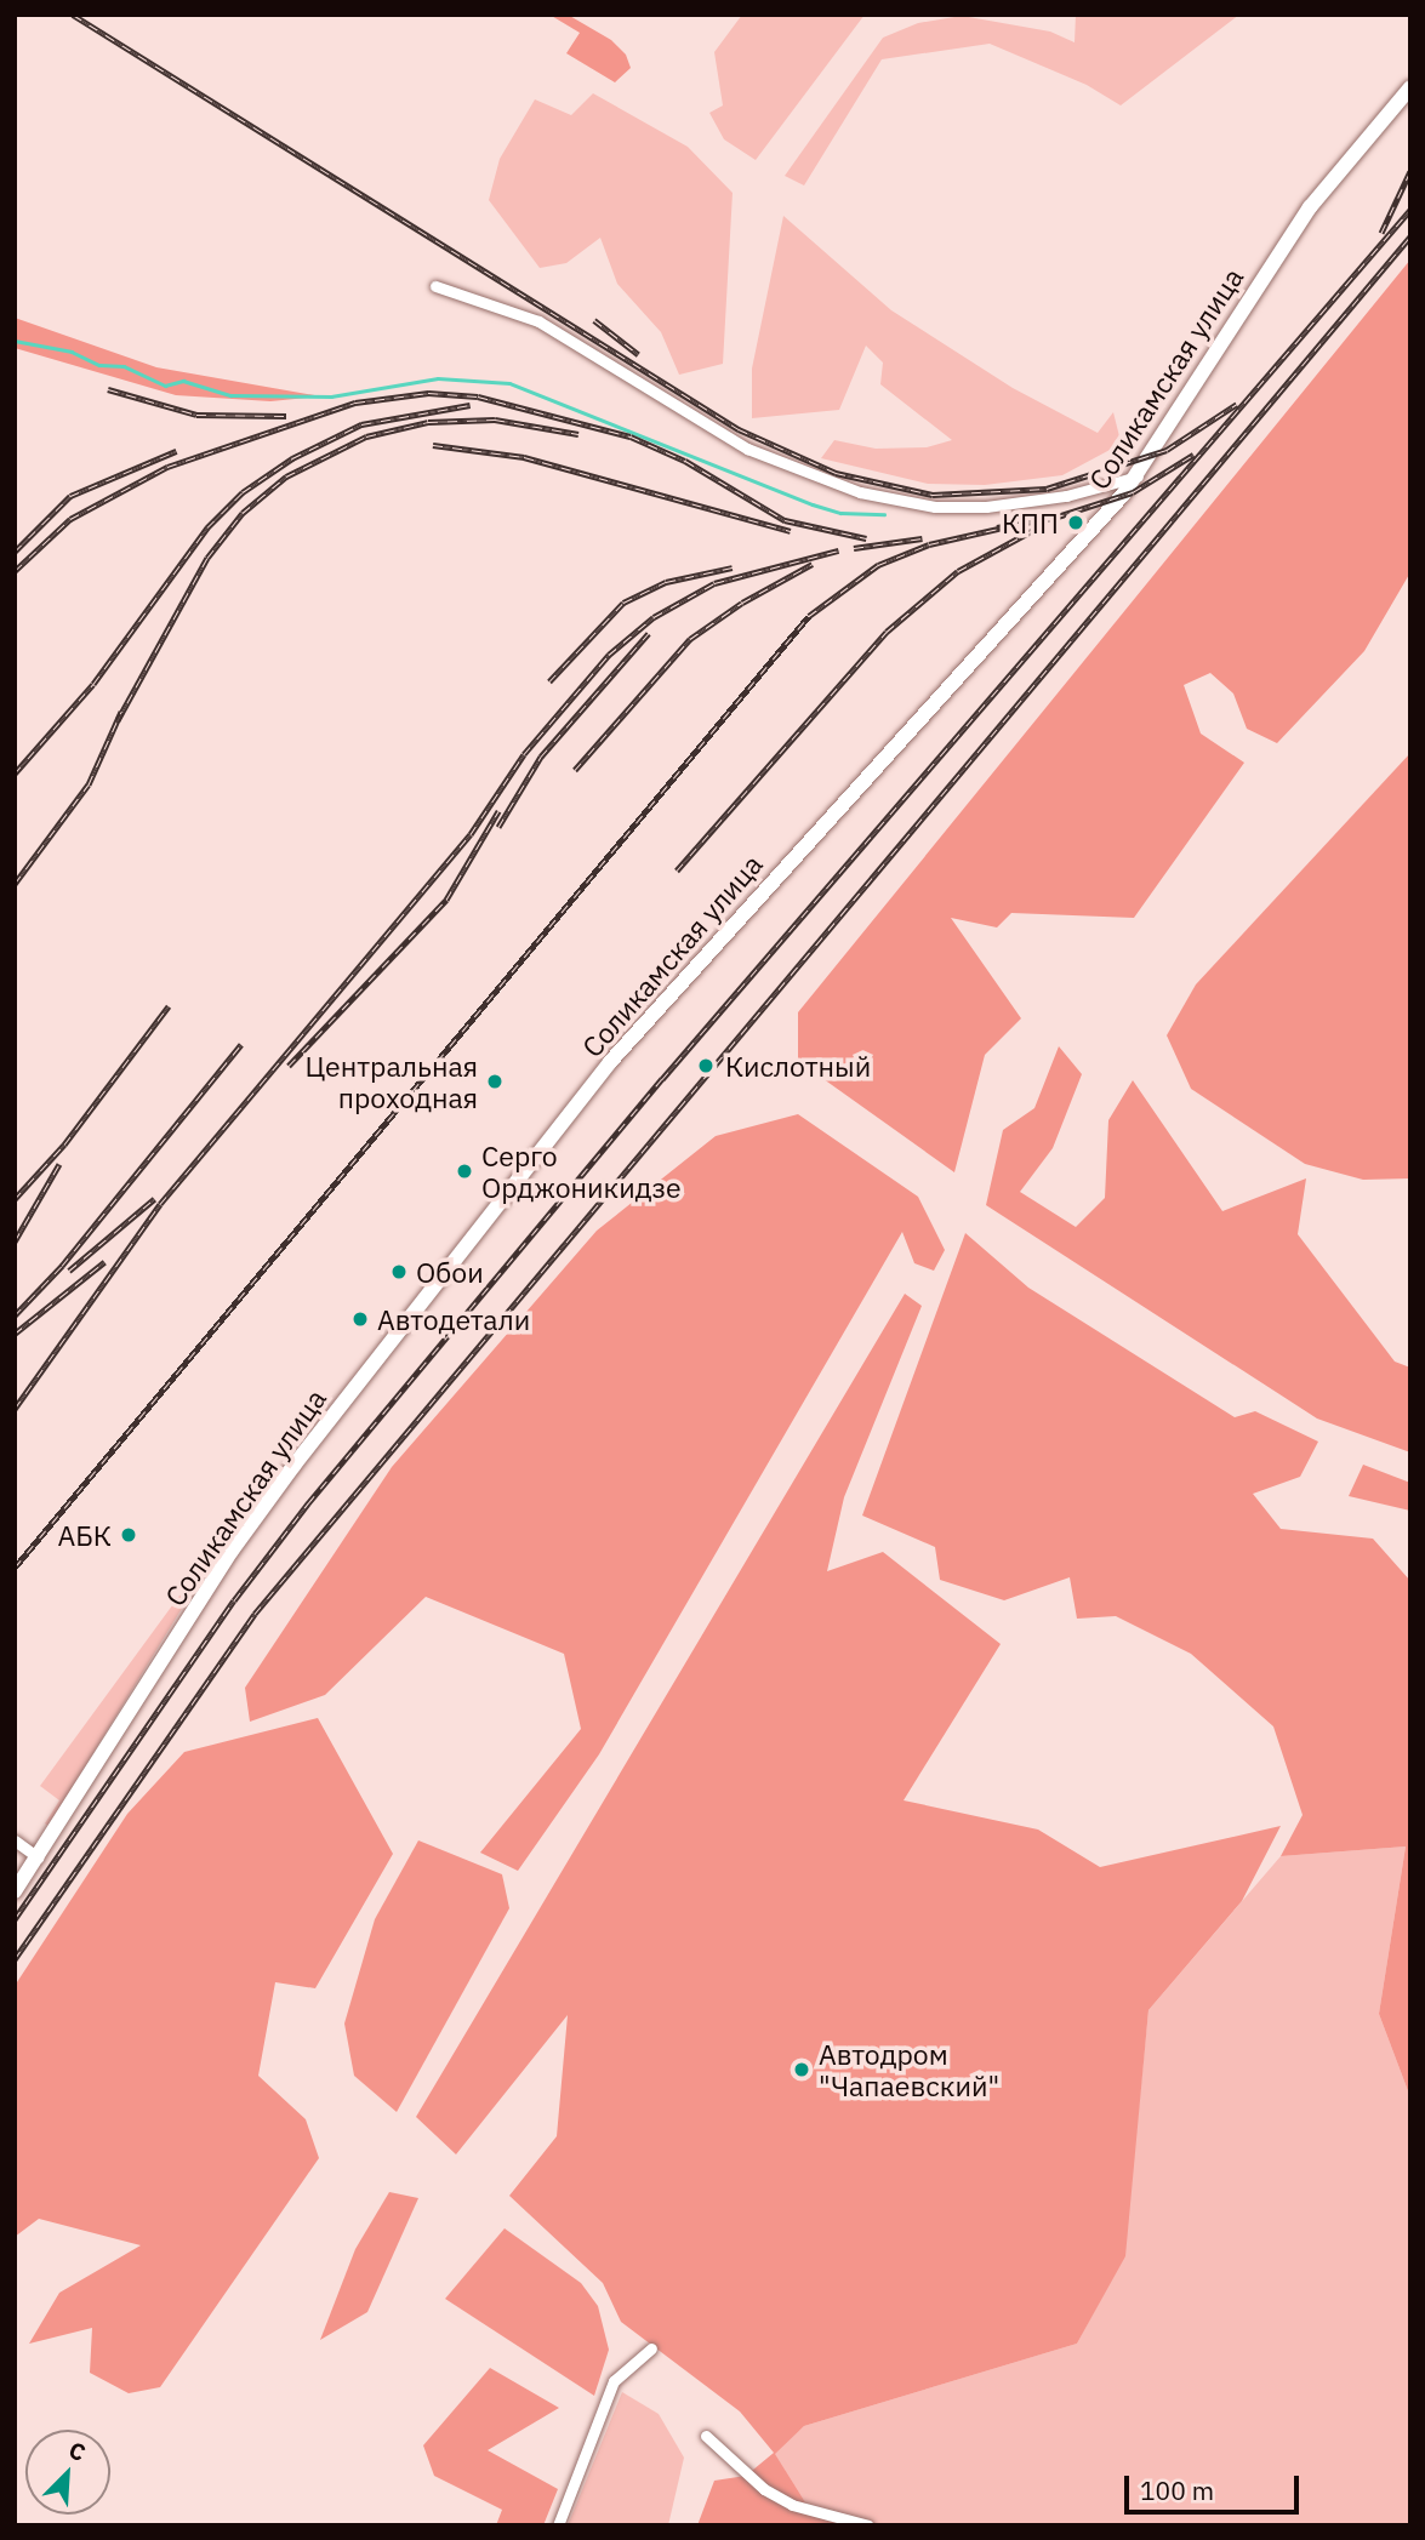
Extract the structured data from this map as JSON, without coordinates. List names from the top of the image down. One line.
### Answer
{"streets":{"main road":["Соликамская улица"]},"places":["КПП","Кислотный","Центральная проходная","Серго Орджоникидзе","Обои","Автодетали","АБК","Автодром \"Чапаевский\""],"scale_bar":"100 m","north":"top right"}
